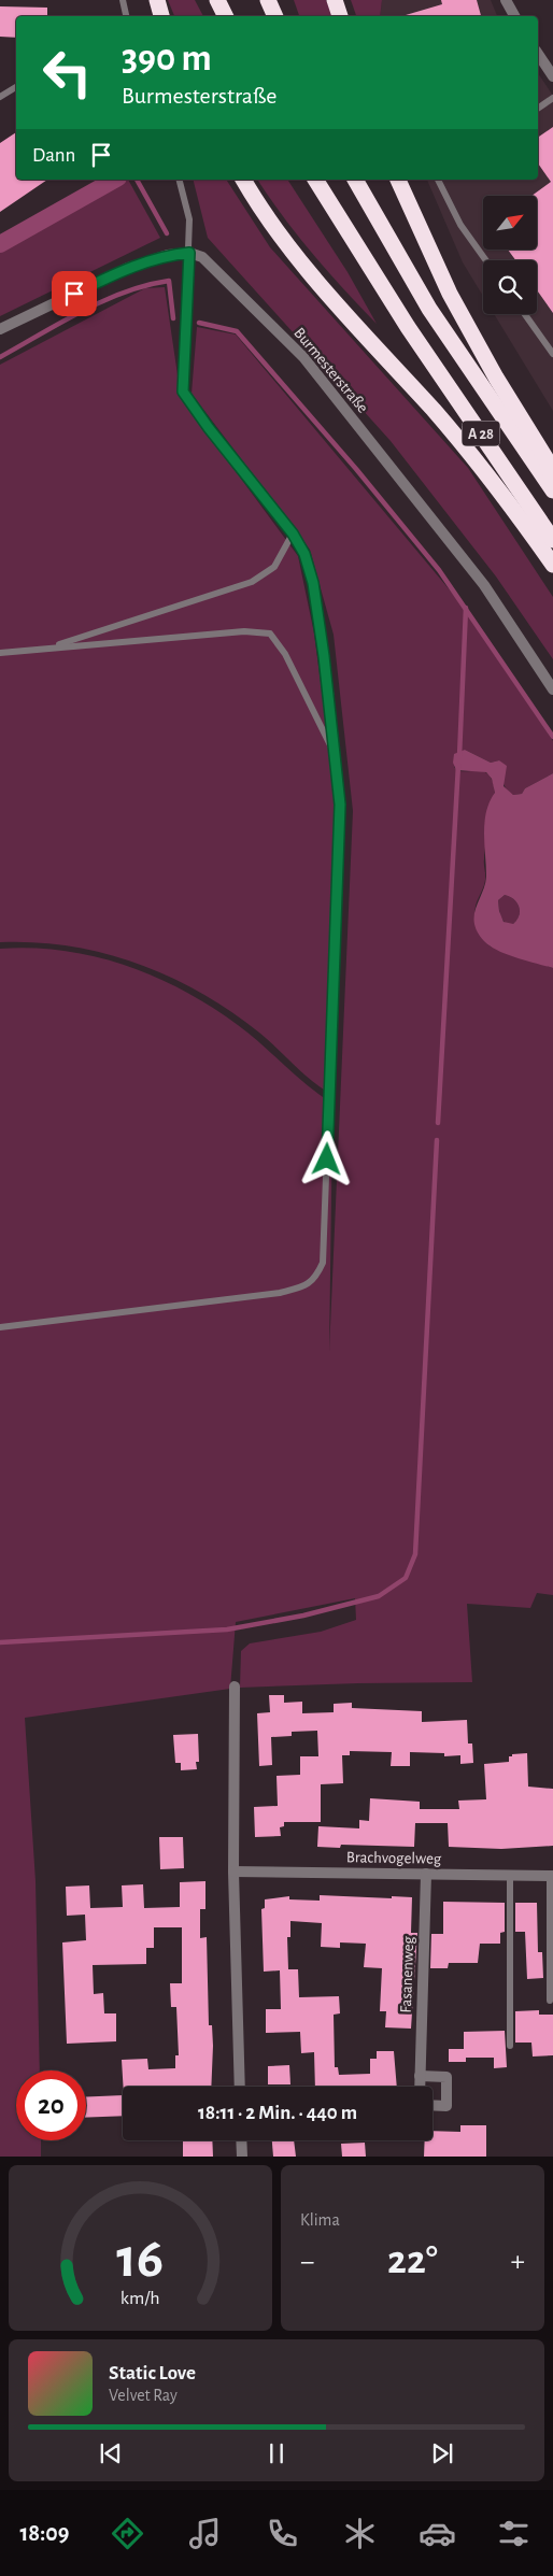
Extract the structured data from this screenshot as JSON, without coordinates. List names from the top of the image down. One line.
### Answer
{"streets":{"highway":["A 28"],"street":["Burmesterstraße","Brachvogelweg","Fasanenweg"]},"crossings":[["Brachvogelweg","Fasanenweg"]],"north":"top right","page":{"turn":["390 m","Burmesterstraße"],"then":"Dann","limit":"20","trip":"18:11 · 2 Min. · 440 m","tile":"Klima","heat":["−","22°","+"],"song":["Static Love","Velvet Ray"],"tabs":"18:09","gauge":["16","km/h"]}}
